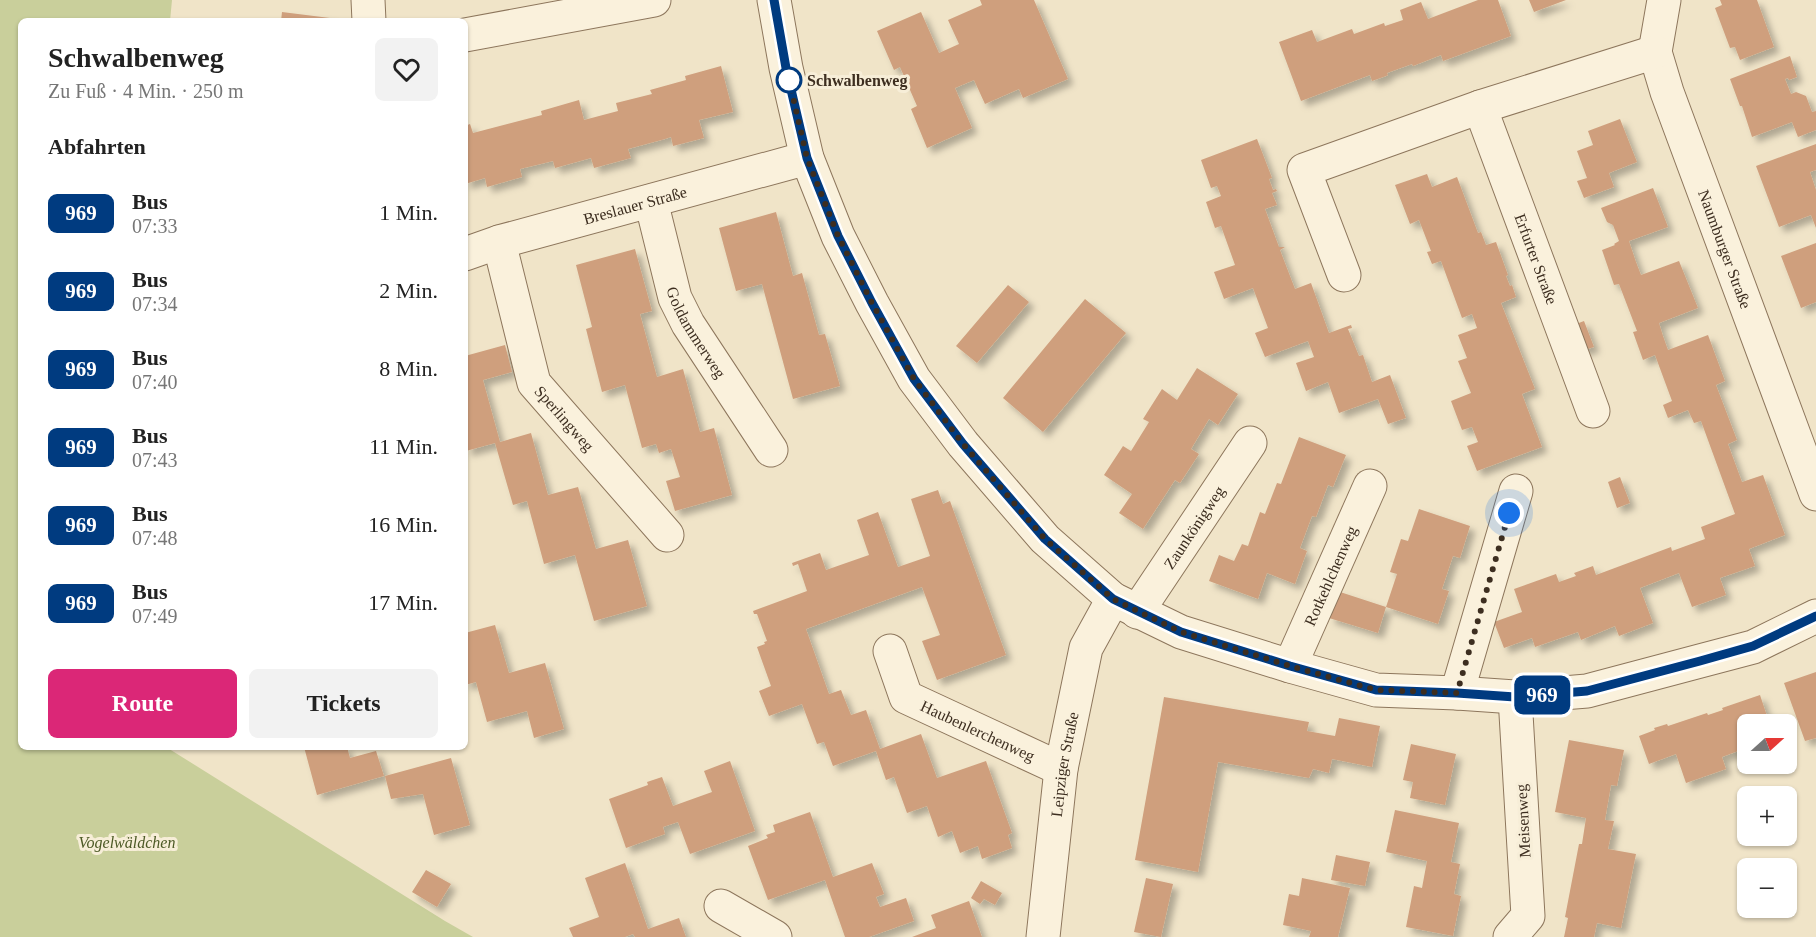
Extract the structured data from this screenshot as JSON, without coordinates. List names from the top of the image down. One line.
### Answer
{"streets":{"street":["Breslauer Straße","Naumburger Straße","Erfurter Straße","Goldammerweg","Sperlingweg","Zaunkönigweg","Rotkehlchenweg","Haubenlerchenweg","Leipziger Straße","Meisenweg"]},"crossings":[["Breslauer Straße","Goldammerweg"],["Breslauer Straße","Sperlingweg"],["Zaunkönigweg","Leipziger Straße"],["Haubenlerchenweg","Leipziger Straße"]],"parks":["Vogelwäldchen"],"places":["Schwalbenweg"],"lines":["bus line 969"],"north":"right","page":{"on_map":"969","heading":[["Schwalbenweg","Zu Fuß · 4 Min. · 250 m"],"Abfahrten"],"list":[{"mark":"969","name":"Bus","note":"07:33","value":"1 Min."},{"mark":"969","name":"Bus","note":"07:34","value":"2 Min."},{"mark":"969","name":"Bus","note":"07:40","value":"8 Min."},{"mark":"969","name":"Bus","note":"07:43","value":"11 Min."},{"mark":"969","name":"Bus","note":"07:48","value":"16 Min."},{"mark":"969","name":"Bus","note":"07:49","value":"17 Min."}],"buttons":["Route","Tickets"],"map_buttons":["+","−"]}}
